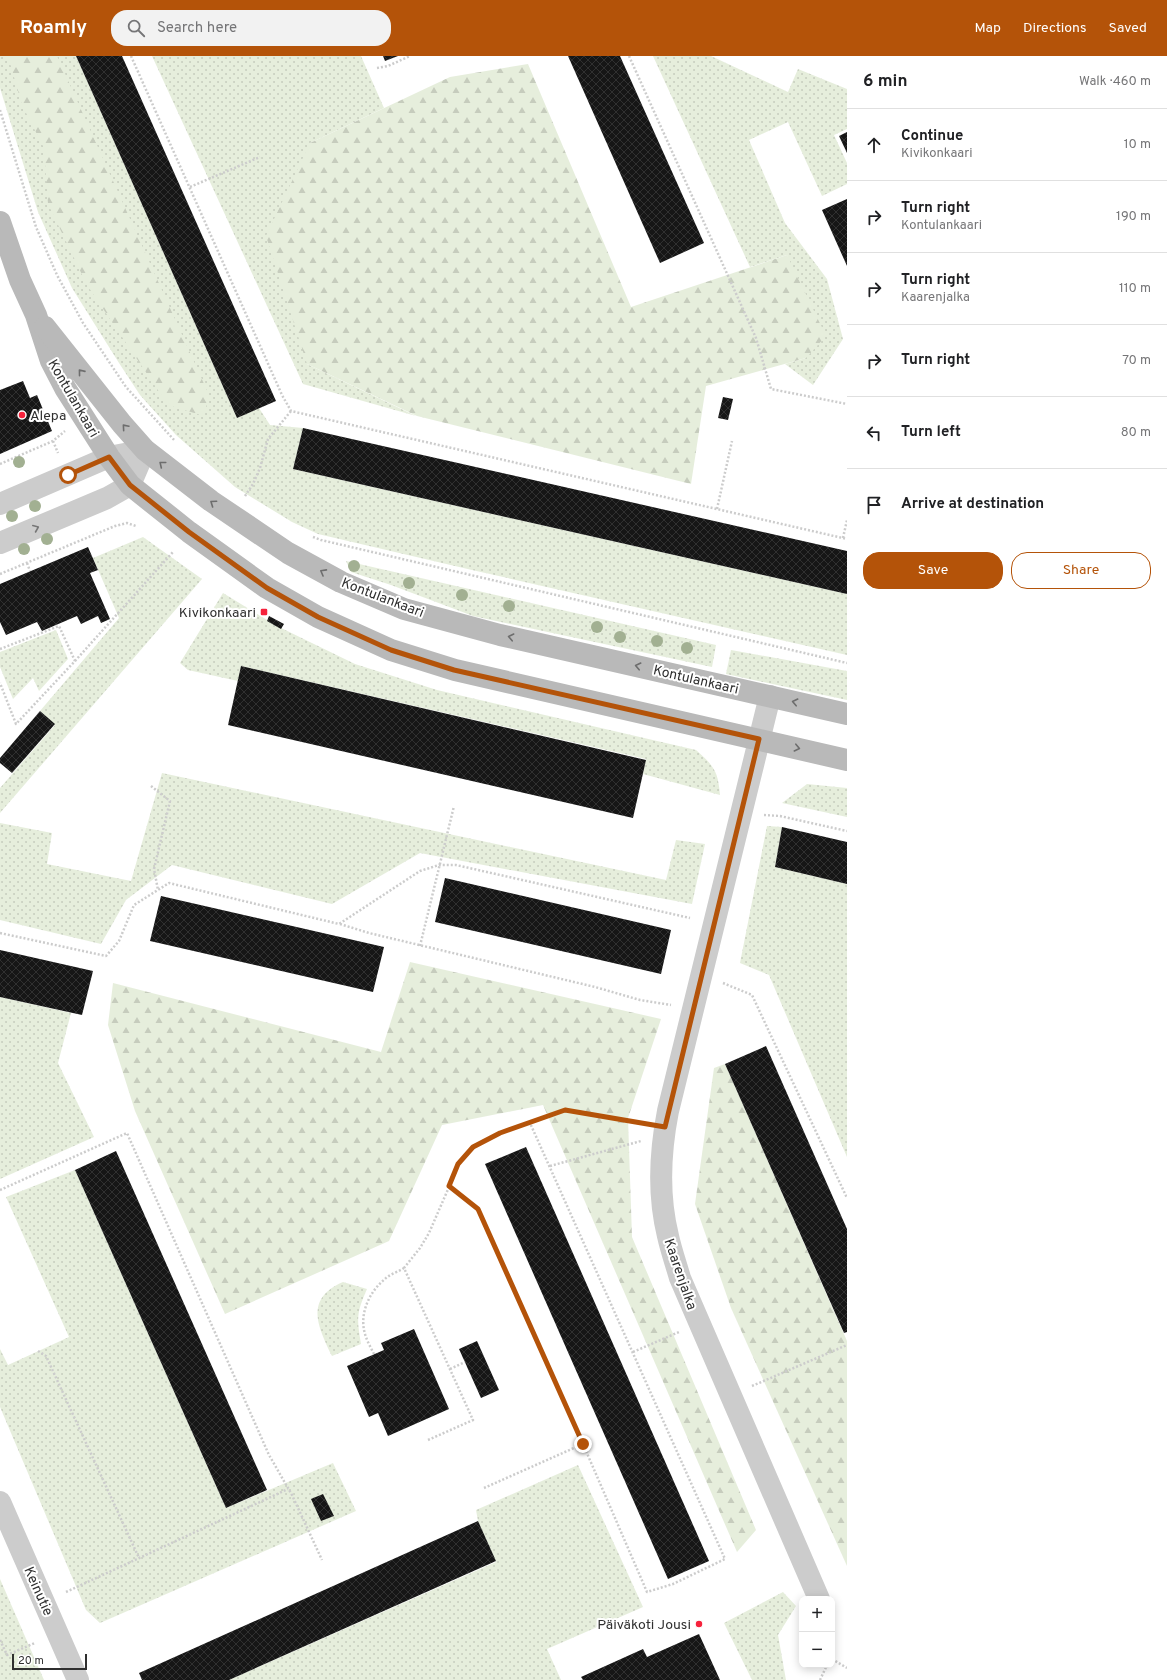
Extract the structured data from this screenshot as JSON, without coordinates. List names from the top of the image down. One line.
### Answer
{"streets":{"main road":["Kontulankaari"],"street":["Kaarenjalka","Keinutie"]},"crossings":[["Kontulankaari","Kaarenjalka"]],"places":{"other":["Alepa","Päiväkoti Jousi"],"transit":["Kivikonkaari"]},"scale_bar":"20 m","page":{"header":"Roamly","search":"Search here","nav":["Map","Directions","Saved"],"heading":["6 min","Walk · 460 m"],"list":[["Continue","Kivikonkaari","10 m"],["Turn right","Kontulankaari","190 m"],["Turn right","Kaarenjalka","110 m"],["Turn right","70 m"],["Turn left","80 m"],"Arrive at destination"],"buttons":["Save","Share"],"map_buttons":["+","−"],"scale":"20 m"}}
